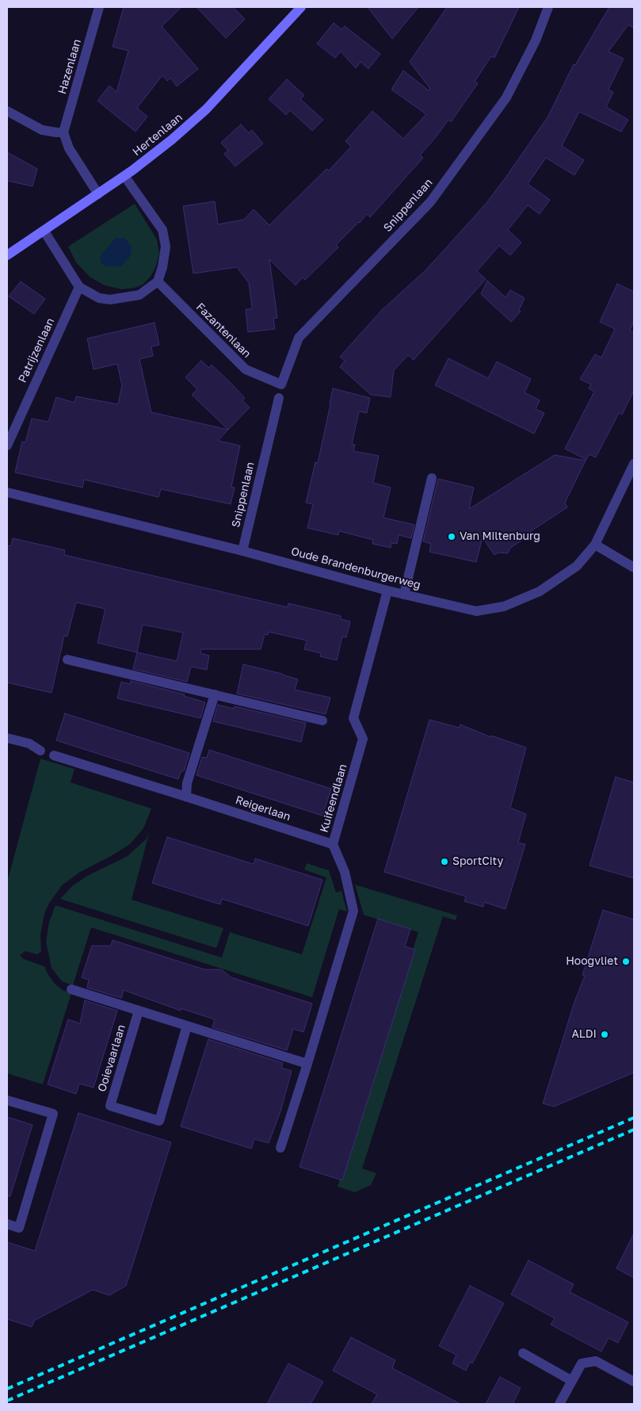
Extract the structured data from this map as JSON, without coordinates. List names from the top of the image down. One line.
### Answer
{"streets":{"street":["Hazenlaan","Hertenlaan","Snippenlaan","Fazantenlaan","Patrijzenlaan","Oude Brandenburgerweg","Kuifeendlaan","Reigerlaan","Ooievaarlaan"]},"crossings":[["Hertenlaan","Fazantenlaan"],["Hertenlaan","Patrijzenlaan"],["Snippenlaan","Fazantenlaan"],["Snippenlaan","Oude Brandenburgerweg"],["Fazantenlaan","Patrijzenlaan"],["Oude Brandenburgerweg","Kuifeendlaan"],["Kuifeendlaan","Reigerlaan"]],"places":["Van Miltenburg","SportCity","Hoogvliet","ALDI"]}
